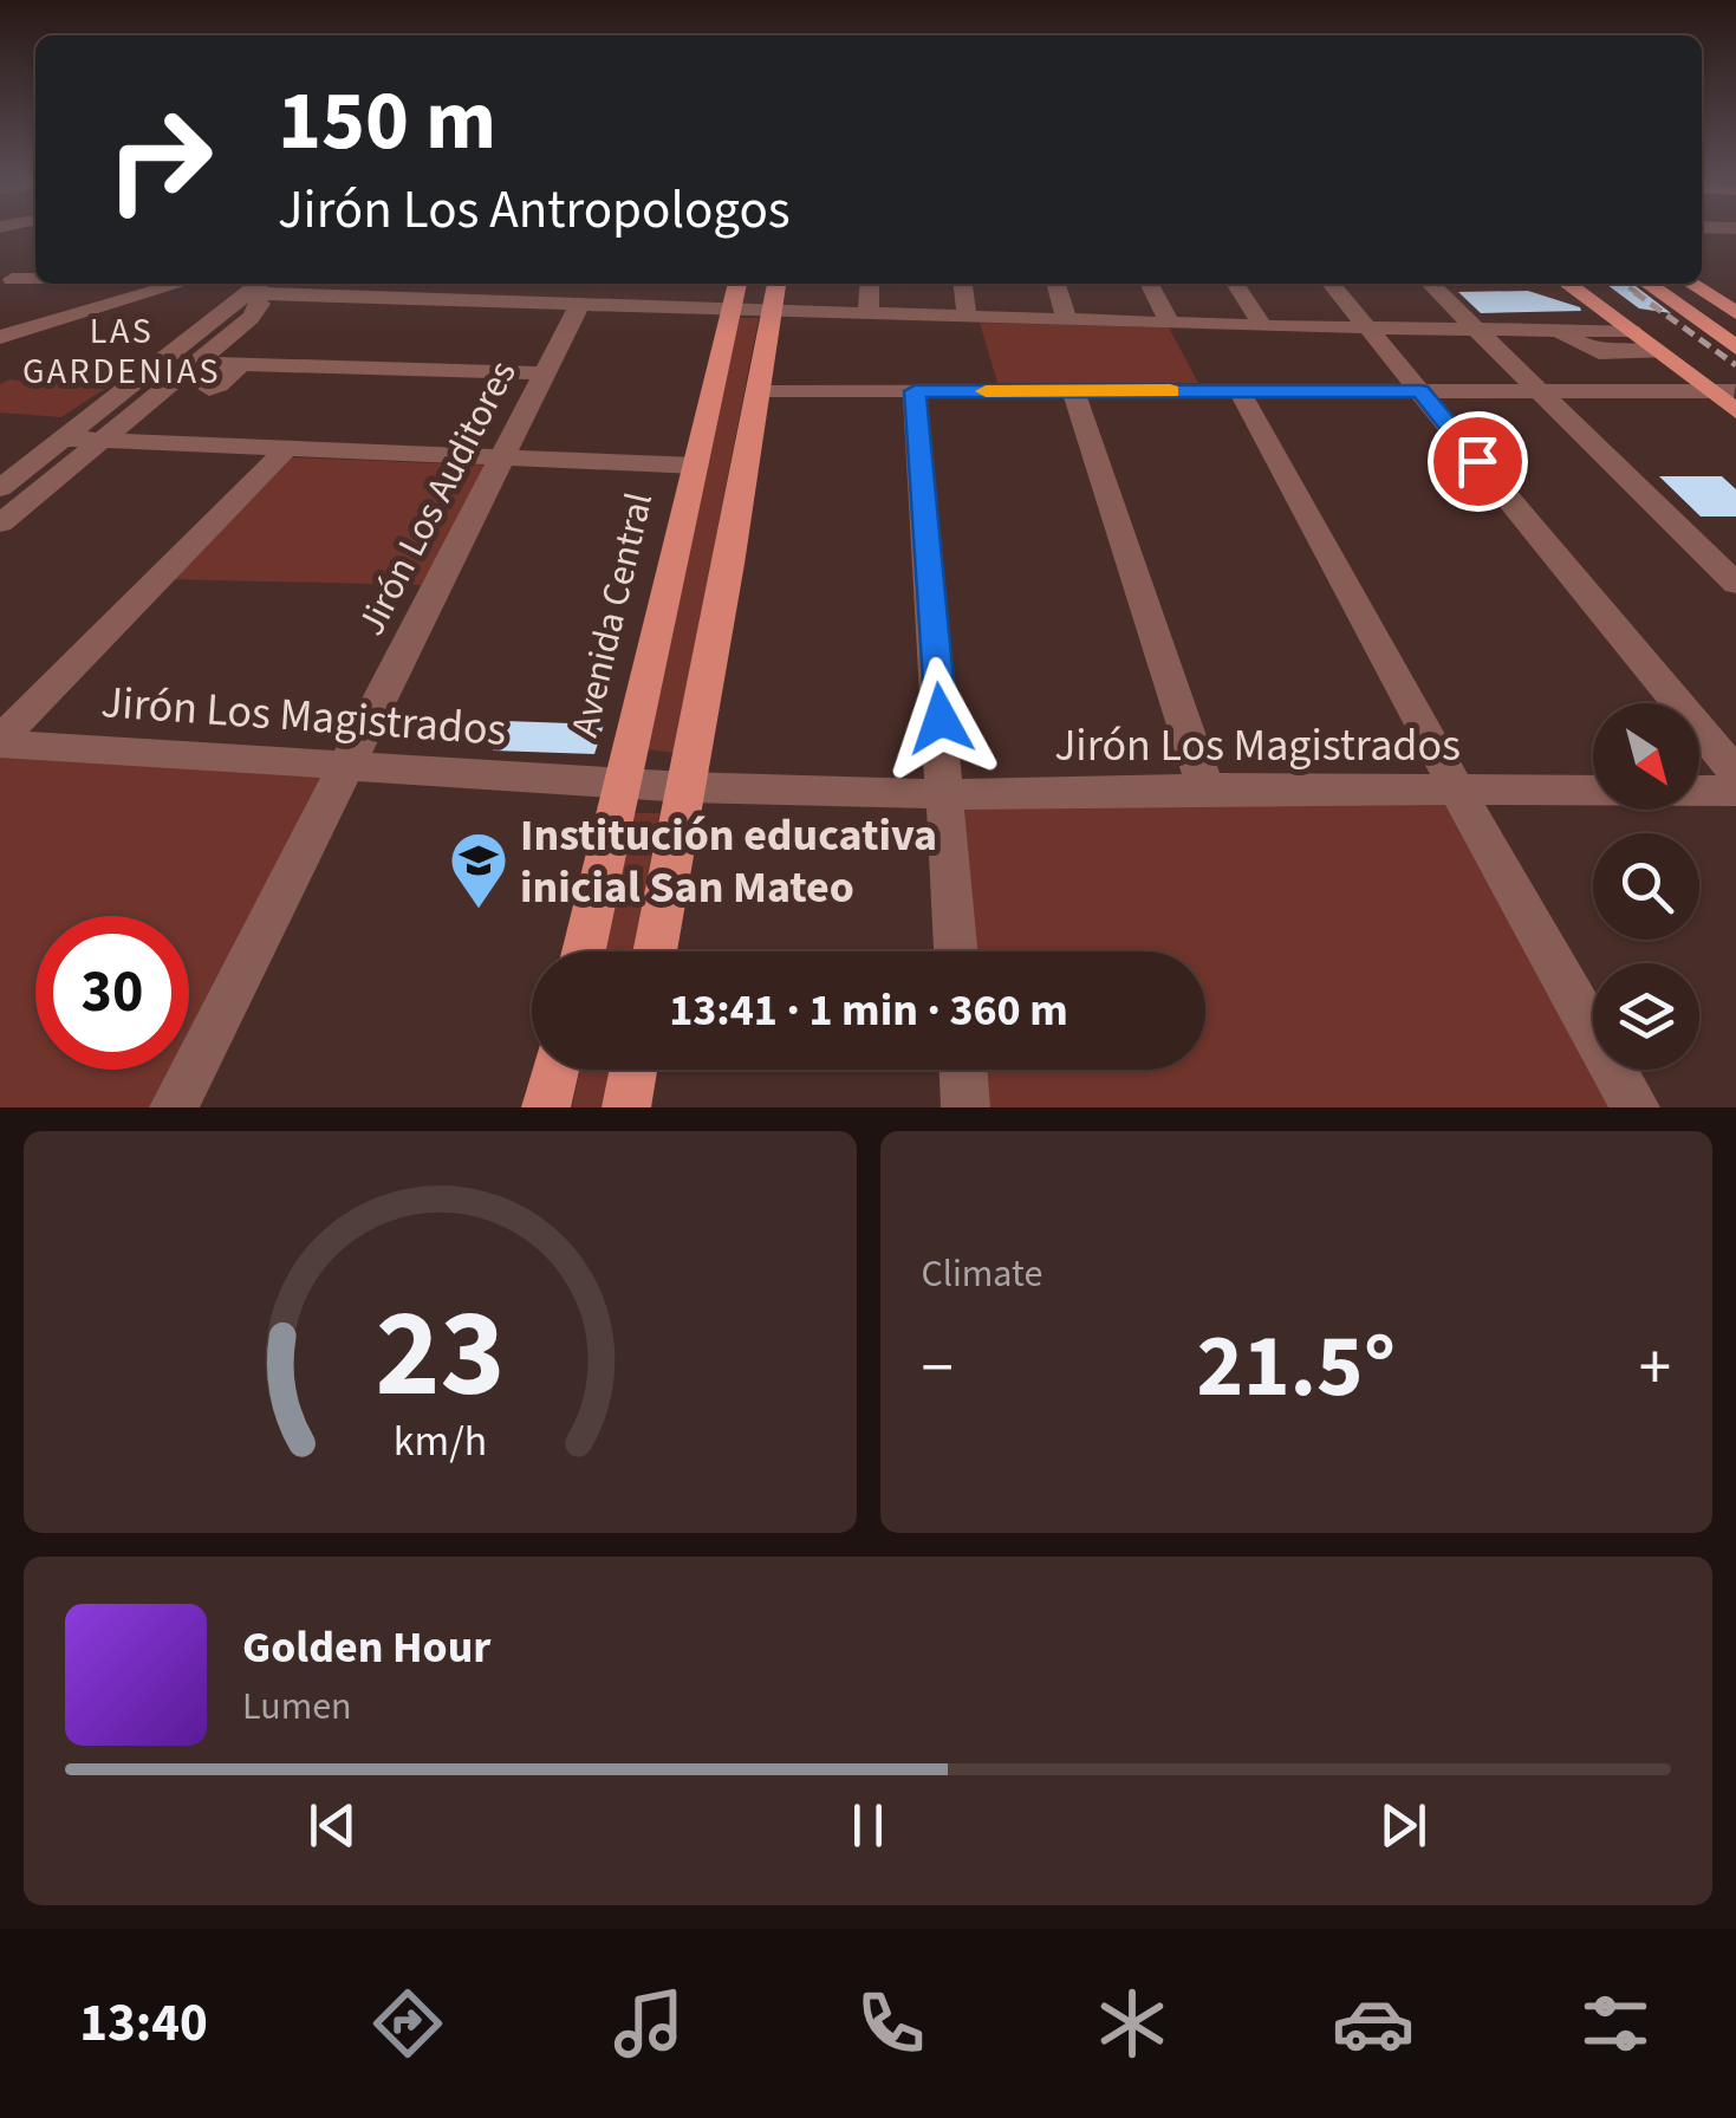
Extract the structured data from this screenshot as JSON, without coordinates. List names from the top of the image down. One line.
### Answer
{"streets":{"main road":["Avenida Central"],"street":["Jirón Los Auditores","Jirón Los Magistrados"]},"crossings":[["Jirón Los Auditores","Jirón Los Magistrados"],["Avenida Central","Jirón Los Magistrados"]],"districts":["LAS GARDENIAS"],"places":{"school or university":["Institución educativa inicial San Mateo"]},"north":"bottom right","page":{"turn":["150 m","Jirón Los Antropologos"],"limit":"30","trip":"13:41 · 1 min · 360 m","tile":"Climate","heat":["−","21.5°","+"],"song":["Golden Hour","Lumen"],"tabs":"13:40","gauge":["23","km/h"]}}
